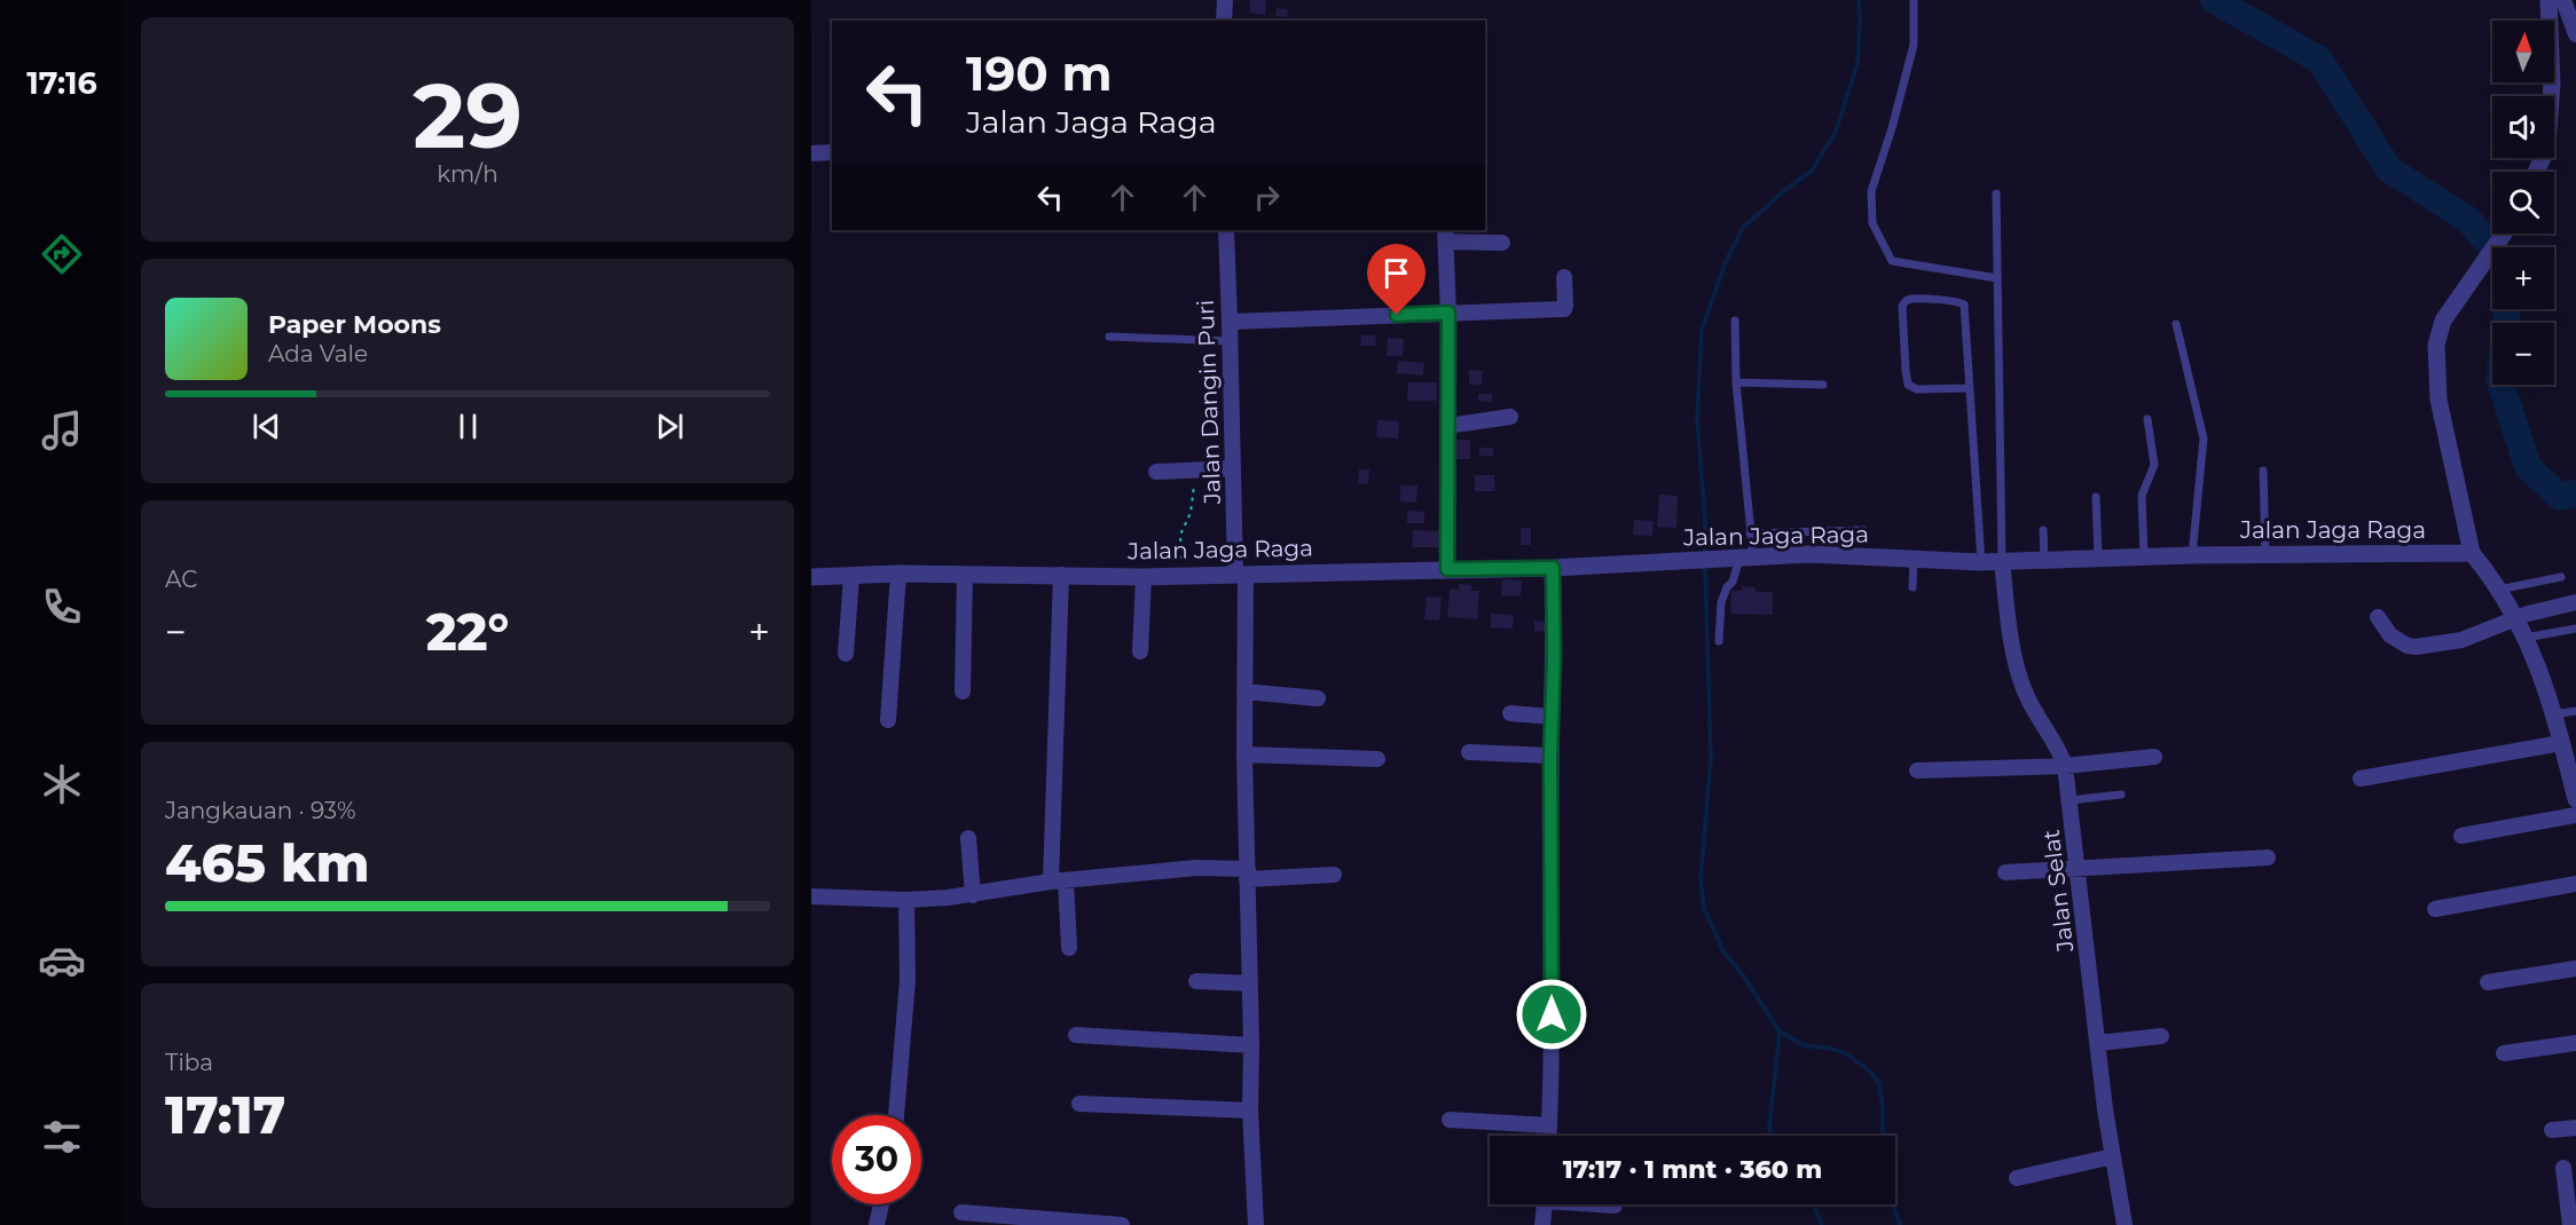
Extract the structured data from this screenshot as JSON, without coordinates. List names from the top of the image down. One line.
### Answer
{"streets":{"street":["Jalan Dangin Puri","Jalan Jaga Raga","Jalan Selat"]},"crossings":[["Jalan Dangin Puri","Jalan Jaga Raga"],["Jalan Jaga Raga","Jalan Selat"]],"north":"top","page":{"tabs":"17:16","tile":[["29","km/h"],"AC",["Jangkauan · 93%","465 km"],["Tiba","17:17"]],"map_buttons":["+","−"],"turn":["190 m","Jalan Jaga Raga"],"song":["Paper Moons","Ada Vale"],"heat":["−","22°","+"],"limit":"30","trip":"17:17 · 1 mnt · 360 m"}}
